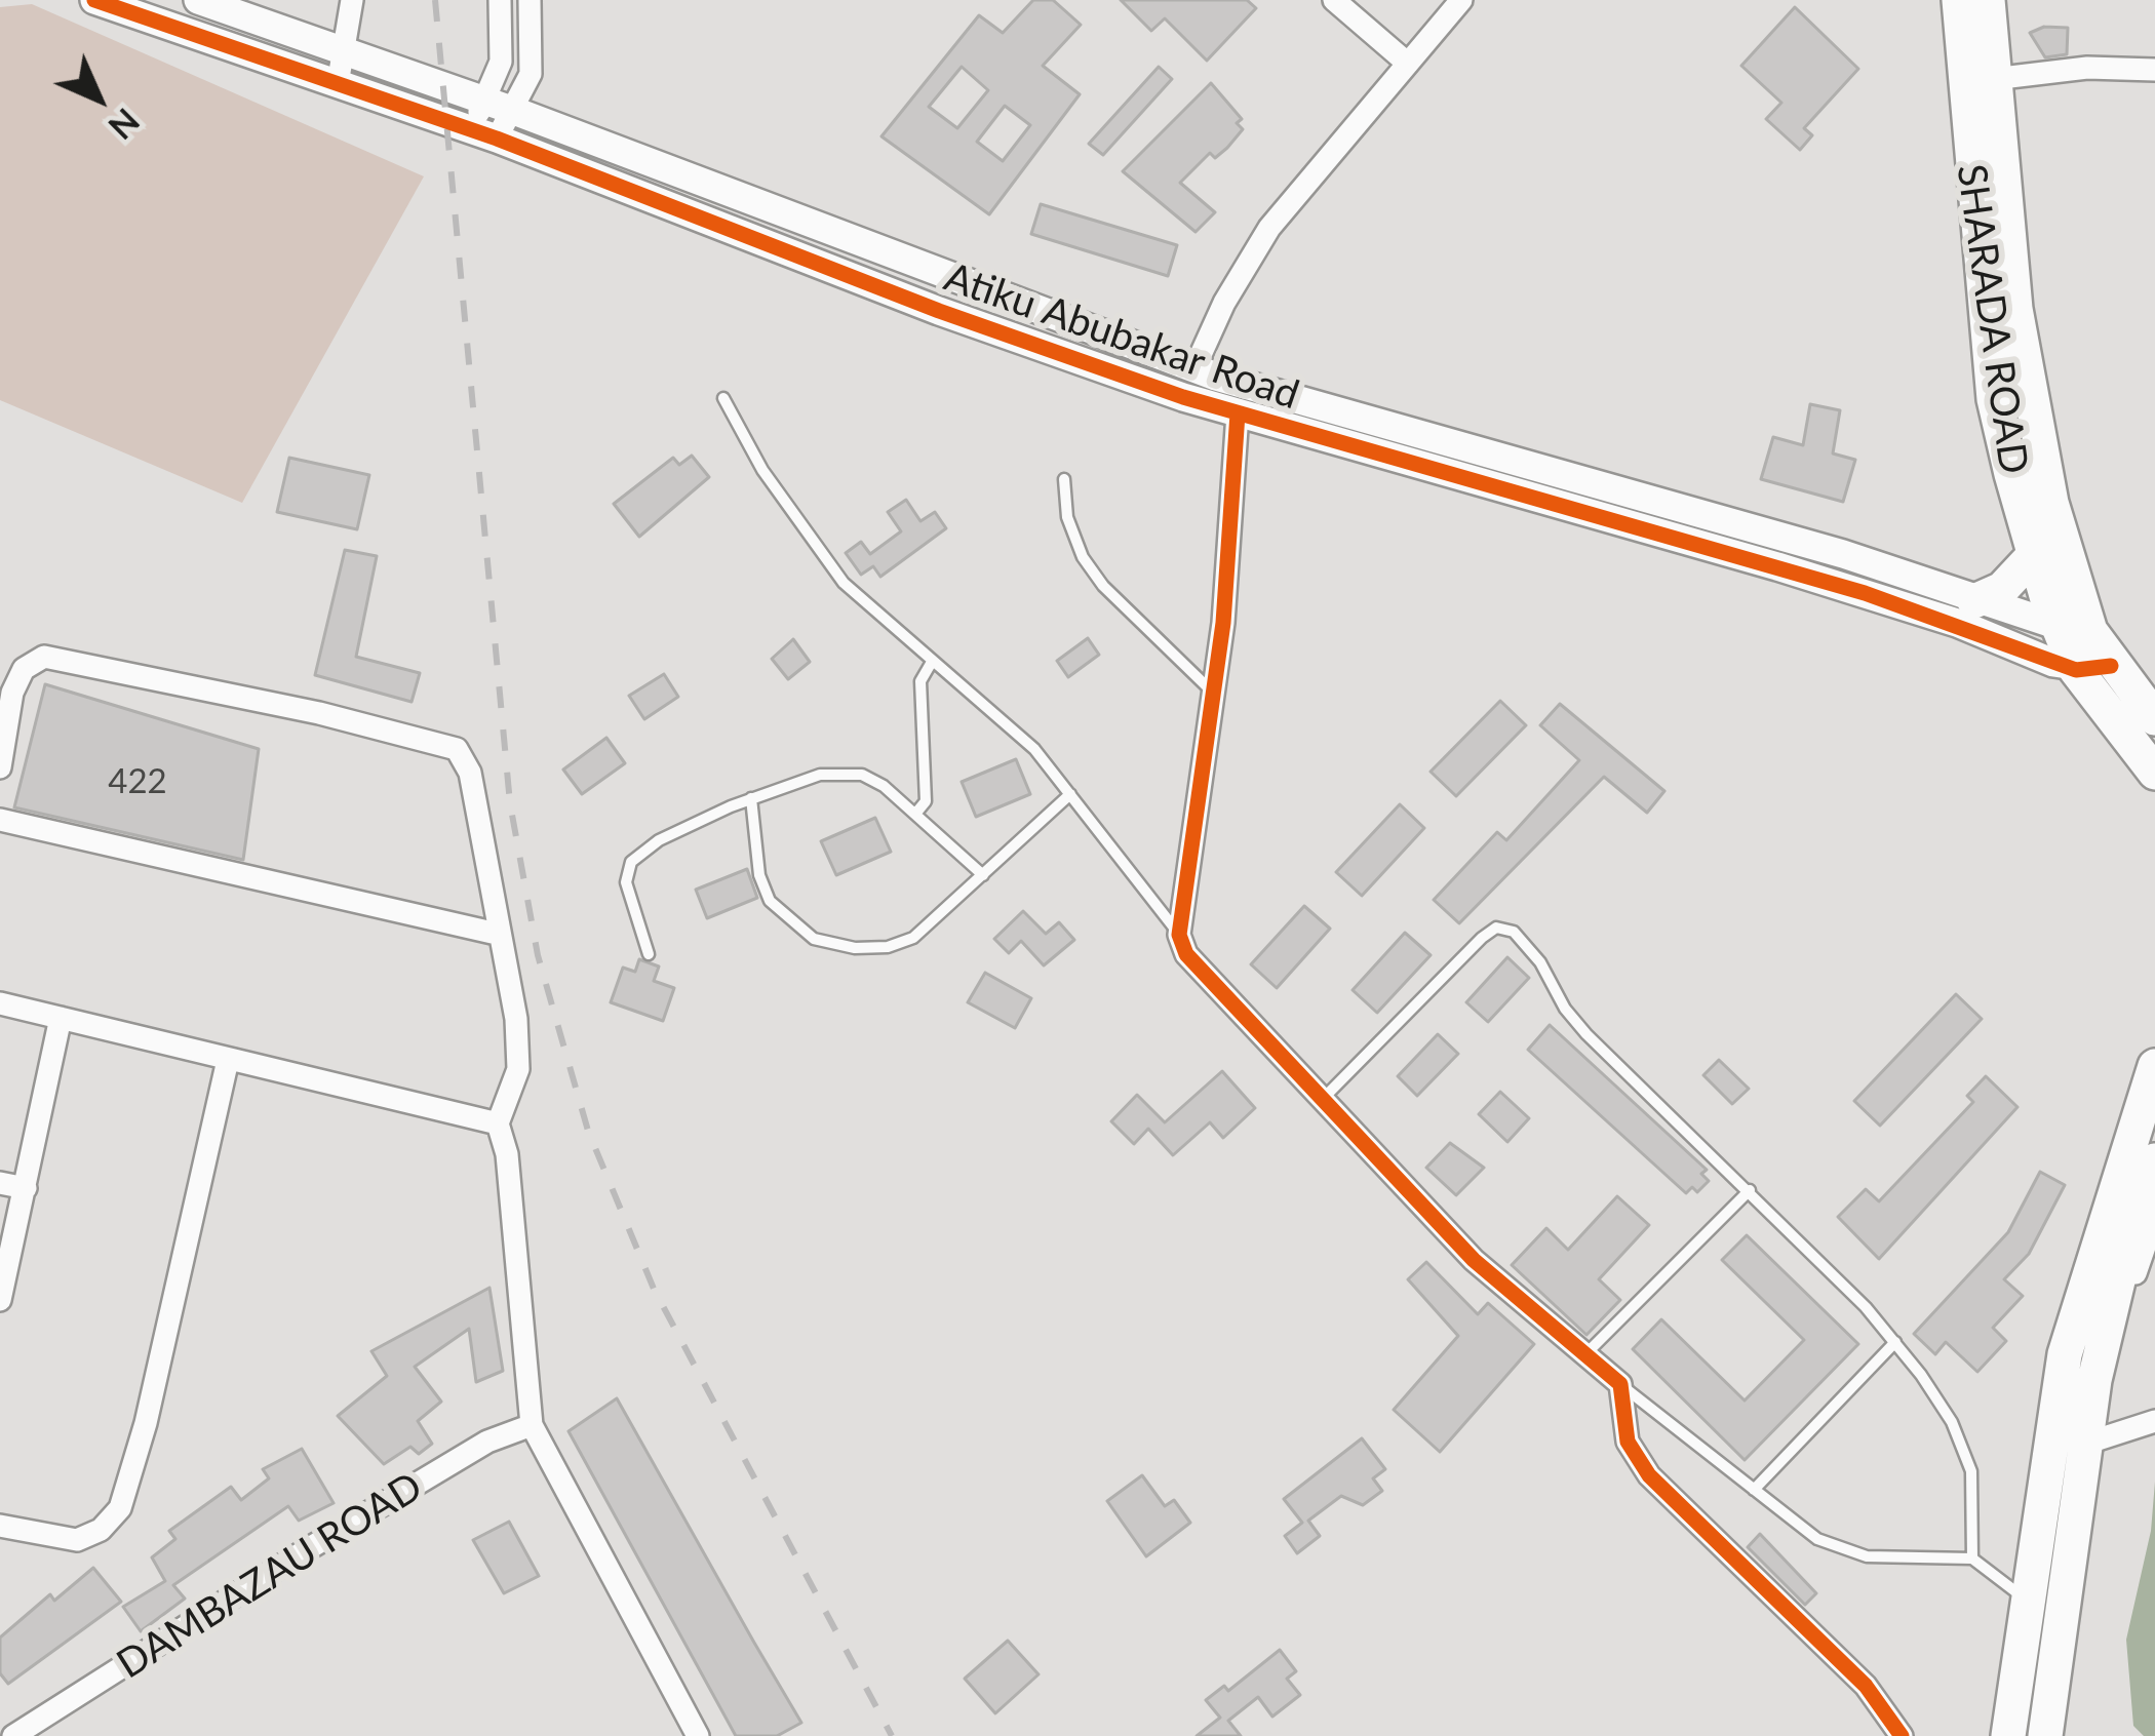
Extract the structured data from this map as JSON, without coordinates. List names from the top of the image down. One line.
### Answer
{"streets":{"main road":["SHARADA ROAD"],"street":["Atiku Abubakar Road","DAMBAZAU ROAD"]},"crossings":[["SHARADA ROAD","Atiku Abubakar Road"]],"house_numbers":["422"],"north":"bottom right"}
